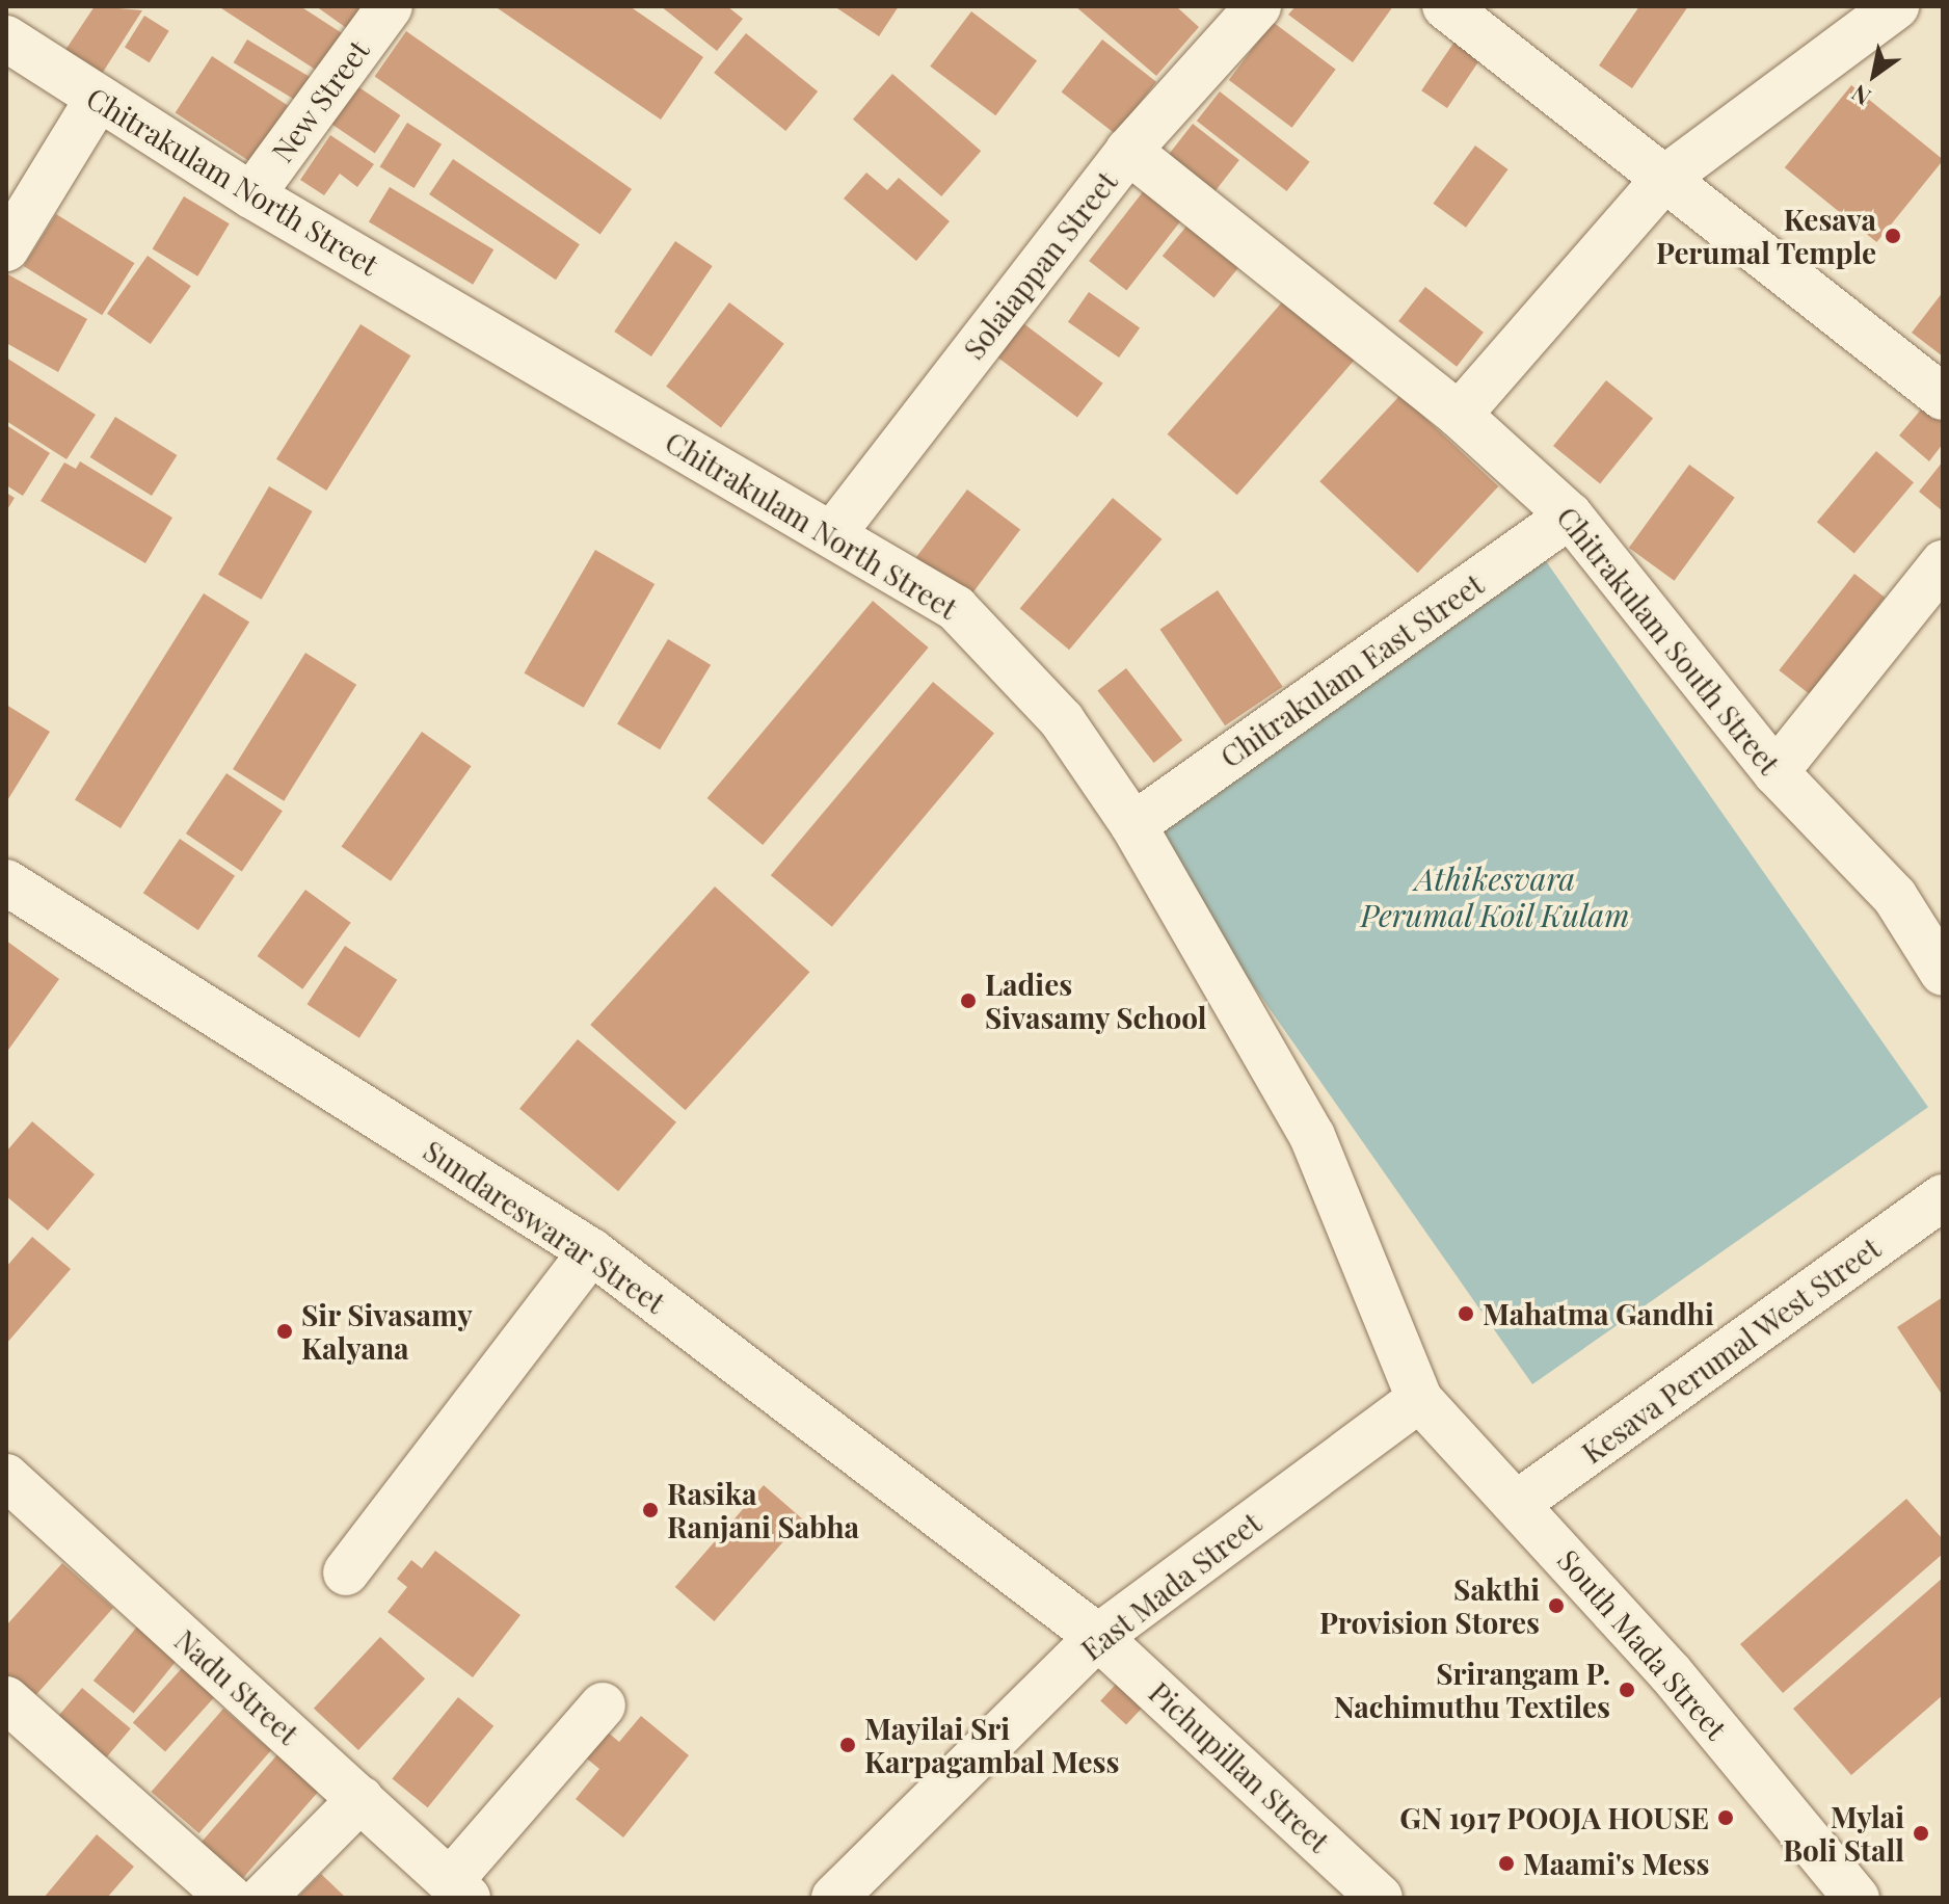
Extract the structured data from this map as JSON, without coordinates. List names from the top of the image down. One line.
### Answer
{"streets":{"street":["New Street","Chitrakulam North Street","Solaiappan Street","Chitrakulam South Street","Chitrakulam East Street","Sundareswarar Street","Kesava Perumal West Street","East Mada Street","South Mada Street","Nadu Street","Pichupillan Street"]},"crossings":[["New Street","Chitrakulam North Street"],["Chitrakulam North Street","Solaiappan Street"],["Chitrakulam North Street","Chitrakulam East Street"],["Chitrakulam North Street","East Mada Street"],["Chitrakulam North Street","South Mada Street"],["Solaiappan Street","Chitrakulam South Street"],["Chitrakulam South Street","Chitrakulam East Street"],["Sundareswarar Street","East Mada Street"],["Sundareswarar Street","Pichupillan Street"],["Kesava Perumal West Street","South Mada Street"],["East Mada Street","South Mada Street"],["East Mada Street","Pichupillan Street"]],"water":["Athikesvara Perumal Koil Kulam"],"places":["Kesava Perumal Temple","Ladies Sivasamy School","Mahatma Gandhi","Sir Sivasamy Kalyana","Rasika Ranjani Sabha","Sakthi Provision Stores","Srirangam P. Nachimuthu Textiles","Mayilai Sri Karpagambal Mess","GN 1917 POOJA HOUSE","Mylai Boli Stall","Maami's Mess"],"north":"bottom left"}
